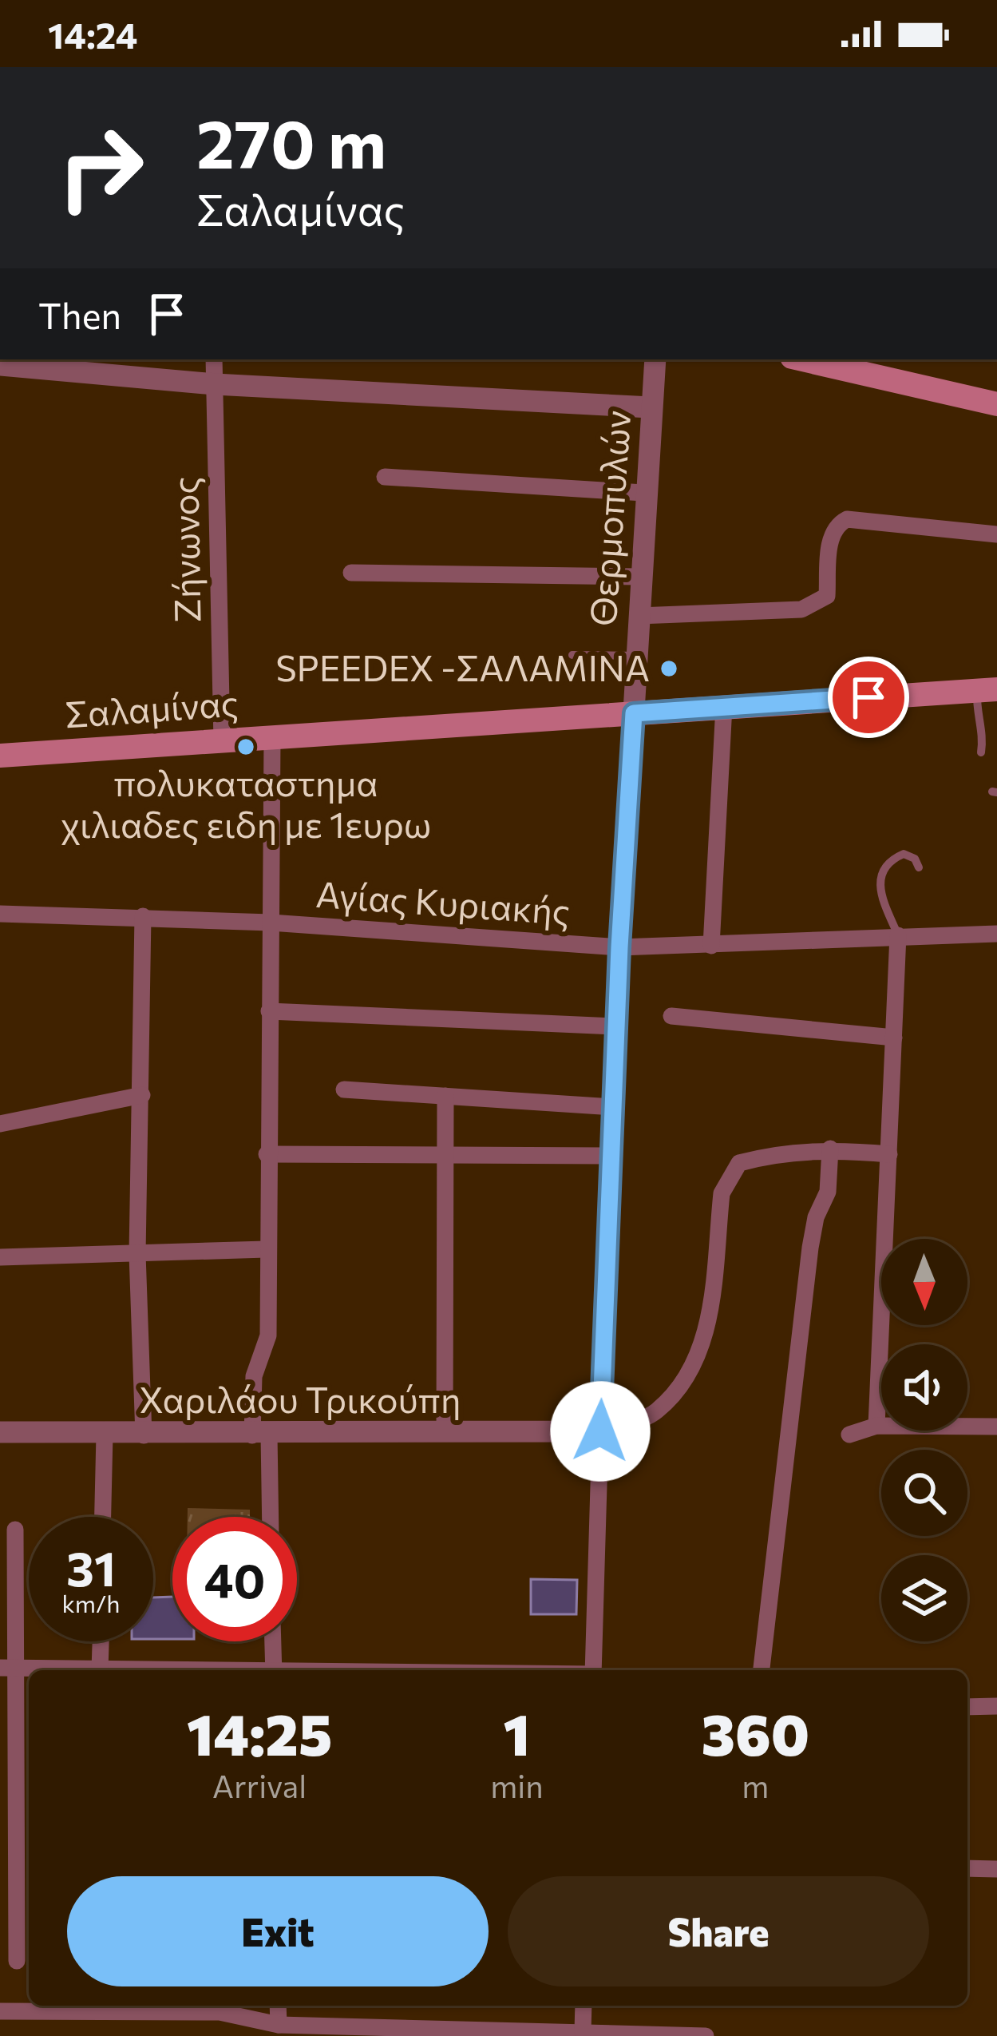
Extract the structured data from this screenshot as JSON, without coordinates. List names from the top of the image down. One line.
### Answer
{"streets":{"main road":["Σαλαμίνας"],"street":["Θερμοπυλών","Ζήνωνος","Αγίας Κυριακής","Χαριλάου Τρικούπη"]},"crossings":[["Θερμοπυλών","Σαλαμίνας"],["Θερμοπυλών","Αγίας Κυριακής"],["Θερμοπυλών","Χαριλάου Τρικούπη"],["Ζήνωνος","Σαλαμίνας"]],"places":["SPEEDEX -ΣΑΛΑΜΙΝΑ","πολυκαταστημα χιλιαδες ειδη με 1ευρω"],"north":"bottom","page":{"status":"14:24","turn":["270 m","Σαλαμίνας"],"then":"Then","speed":"31 km/h","limit":"40","eta":["14:25","Arrival","1","min","360","m"],"buttons":["Exit","Share"]}}
